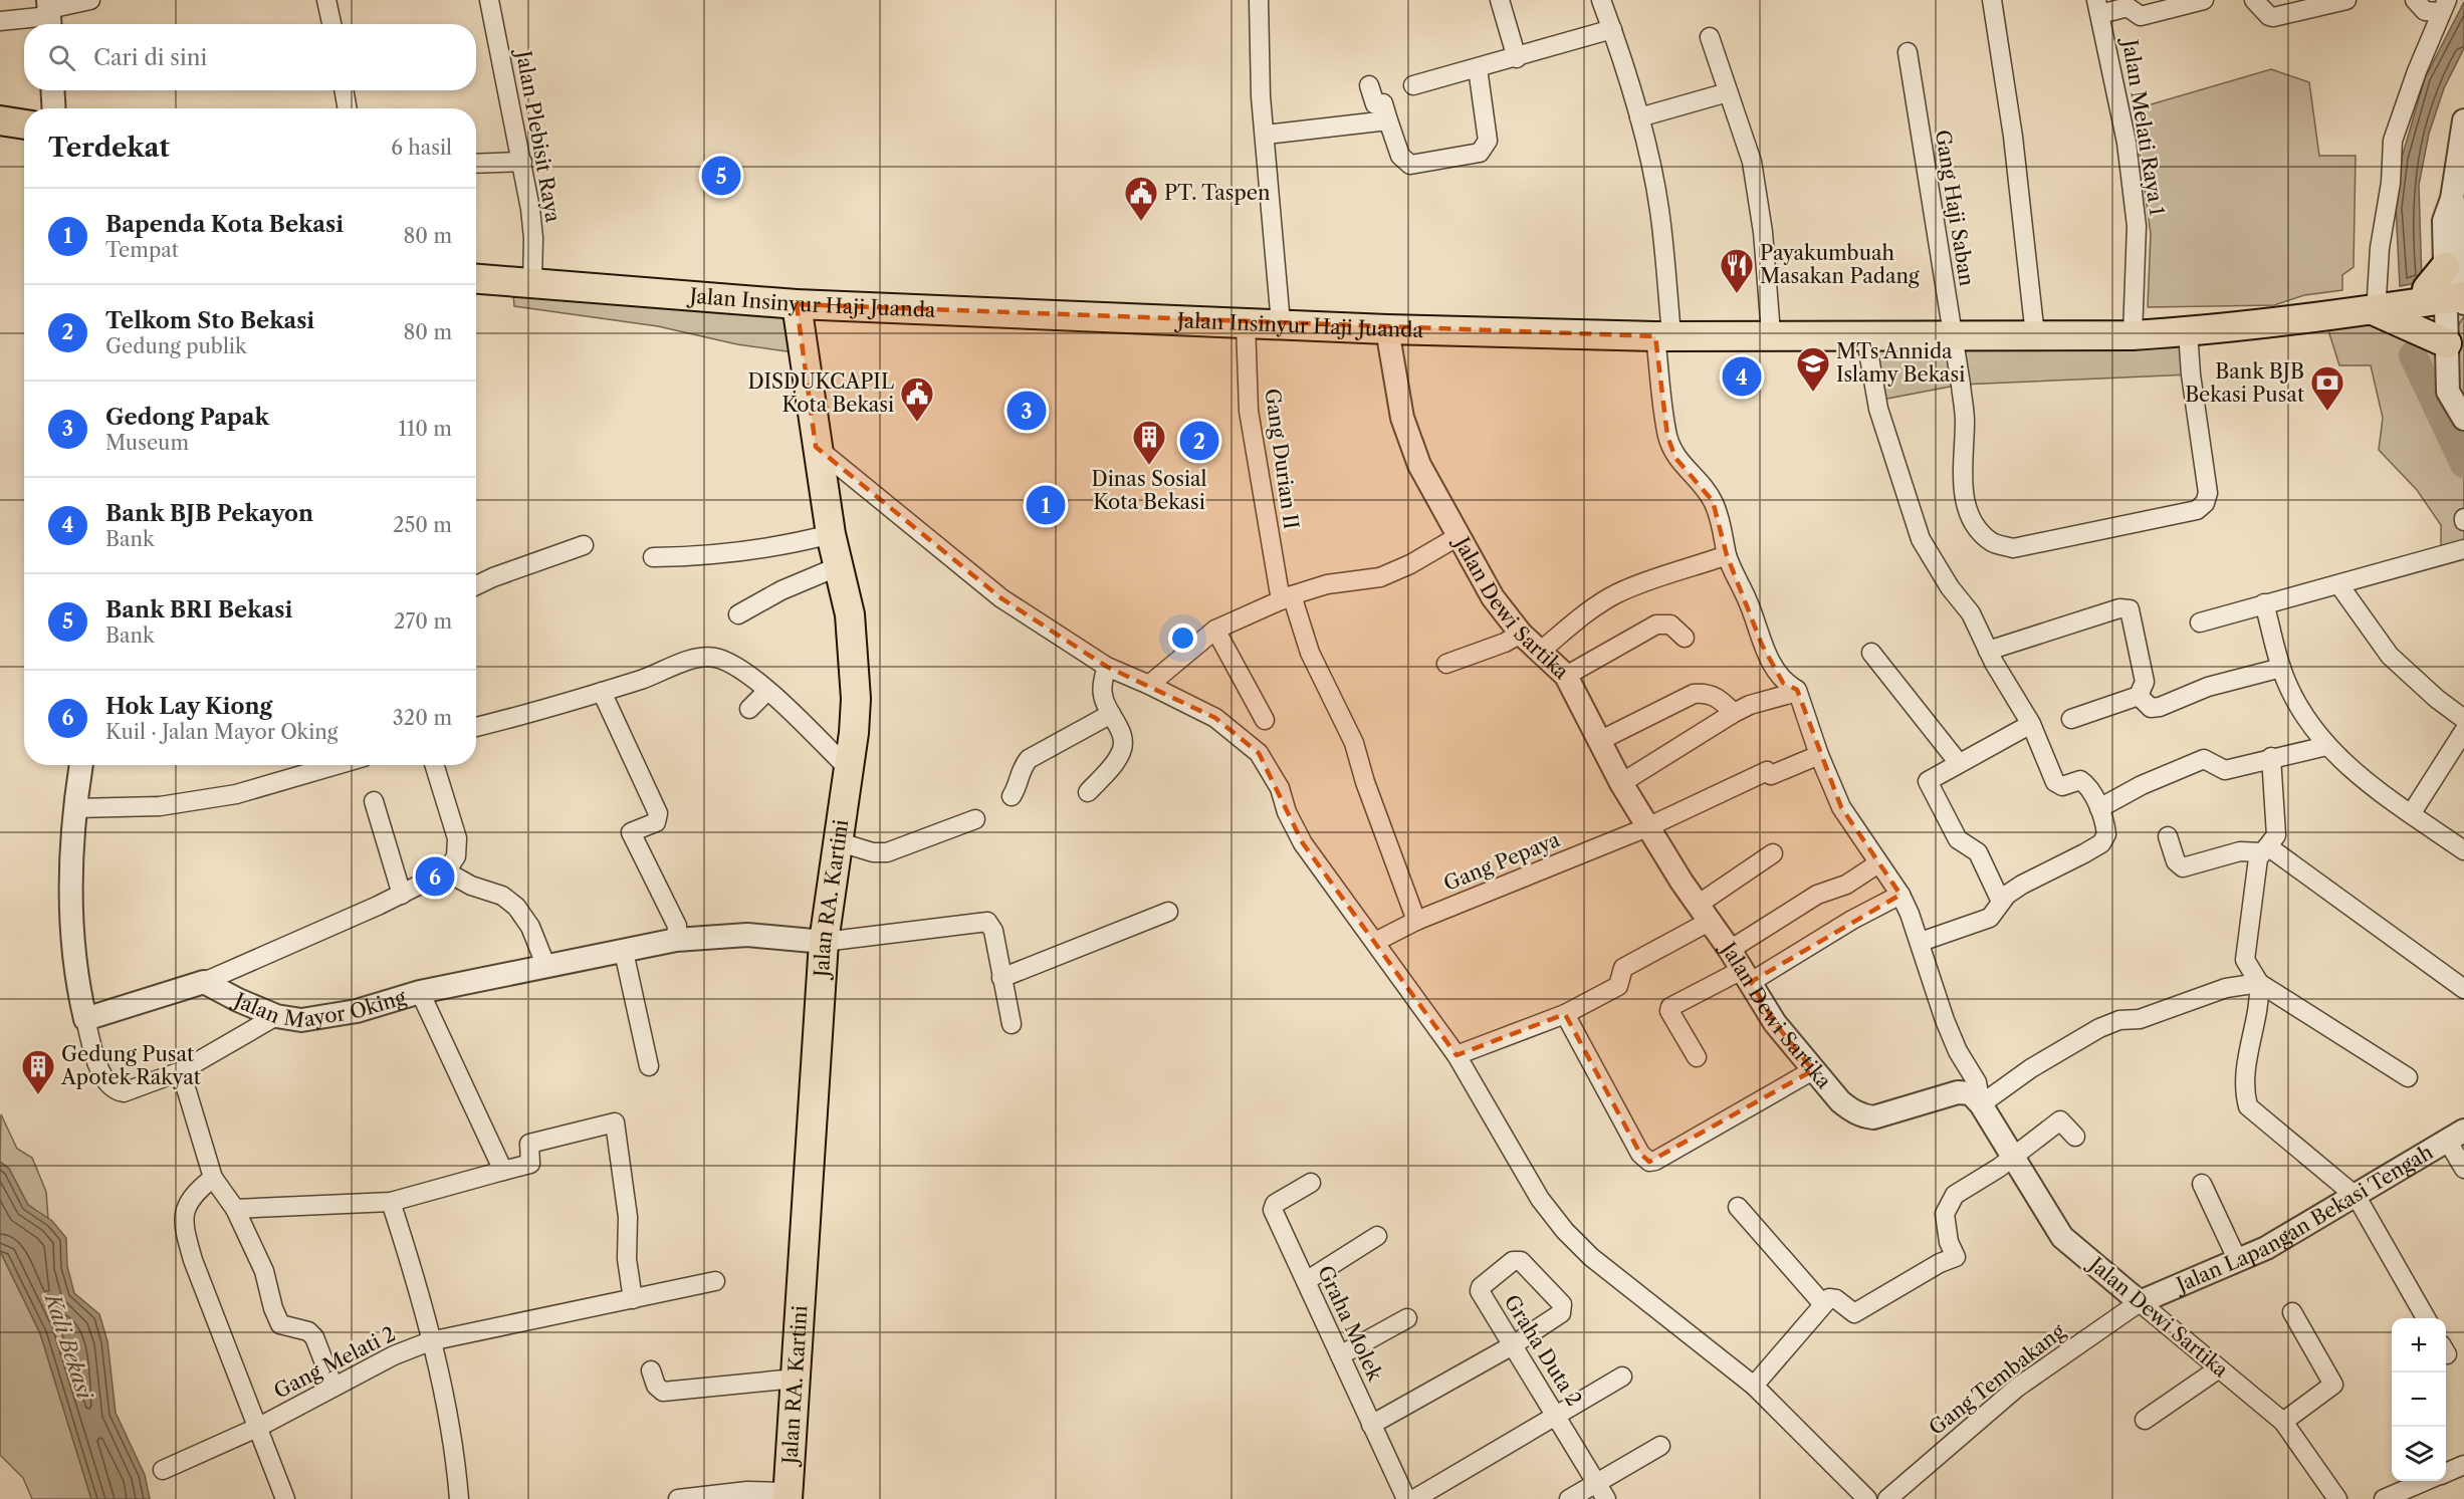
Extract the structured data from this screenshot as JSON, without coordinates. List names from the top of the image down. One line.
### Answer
{"streets":{"main road":["Jalan Insinyur Haji Juanda","Jalan RA. Kartini"],"street":["Jalan Melati Raya 1","Jalan Plebisit Raya","Gang Haji Saban","Gang Durian II","Jalan Dewi Sartika","Gang Pepaya","Jalan Mayor Oking","Jalan Lapangan Bekasi Tengah","Graha Molek","Graha Duta 2","Gang Melati 2","Gang Tembakang"]},"crossings":[["Jalan Melati Raya 1","Jalan Insinyur Haji Juanda"],["Jalan Plebisit Raya","Jalan Insinyur Haji Juanda"],["Gang Haji Saban","Jalan Insinyur Haji Juanda"],["Jalan Insinyur Haji Juanda","Gang Durian II"],["Jalan Insinyur Haji Juanda","Jalan Dewi Sartika"],["Jalan Insinyur Haji Juanda","Jalan RA. Kartini"],["Gang Durian II","Gang Pepaya"],["Jalan Dewi Sartika","Gang Pepaya"],["Jalan Dewi Sartika","Jalan Lapangan Bekasi Tengah"],["Jalan Dewi Sartika","Gang Tembakang"],["Jalan RA. Kartini","Jalan Mayor Oking"],["Jalan Lapangan Bekasi Tengah","Gang Tembakang"]],"water":["Kali Bekasi"],"places":{"public building":["PT. Taspen","DISDUKCAPIL Kota Bekasi"],"restaurant":["Payakumbuah Masakan Padang"],"school or university":["MTs Annida Islamy Bekasi"],"bank":["Bank BJB Bekasi Pusat"],"building":["Dinas Sosial Kota Bekasi","Gedung Pusat Apotek Rakyat"]},"page":{"search":"Cari di sini","heading":["Terdekat","6 hasil"],"pins":["5","4","3","2","1","6"],"list":[{"mark":"1","name":"Bapenda Kota Bekasi","note":"Tempat","value":"80 m"},{"mark":"2","name":"Telkom Sto Bekasi","note":"Gedung publik","value":"80 m"},{"mark":"3","name":"Gedong Papak","note":"Museum","value":"110 m"},{"mark":"4","name":"Bank BJB Pekayon","note":"Bank","value":"250 m"},{"mark":"5","name":"Bank BRI Bekasi","note":"Bank","value":"270 m"},{"mark":"6","name":"Hok Lay Kiong","note":"Kuil · Jalan Mayor Oking","value":"320 m"}],"map_buttons":["+","−"]}}
